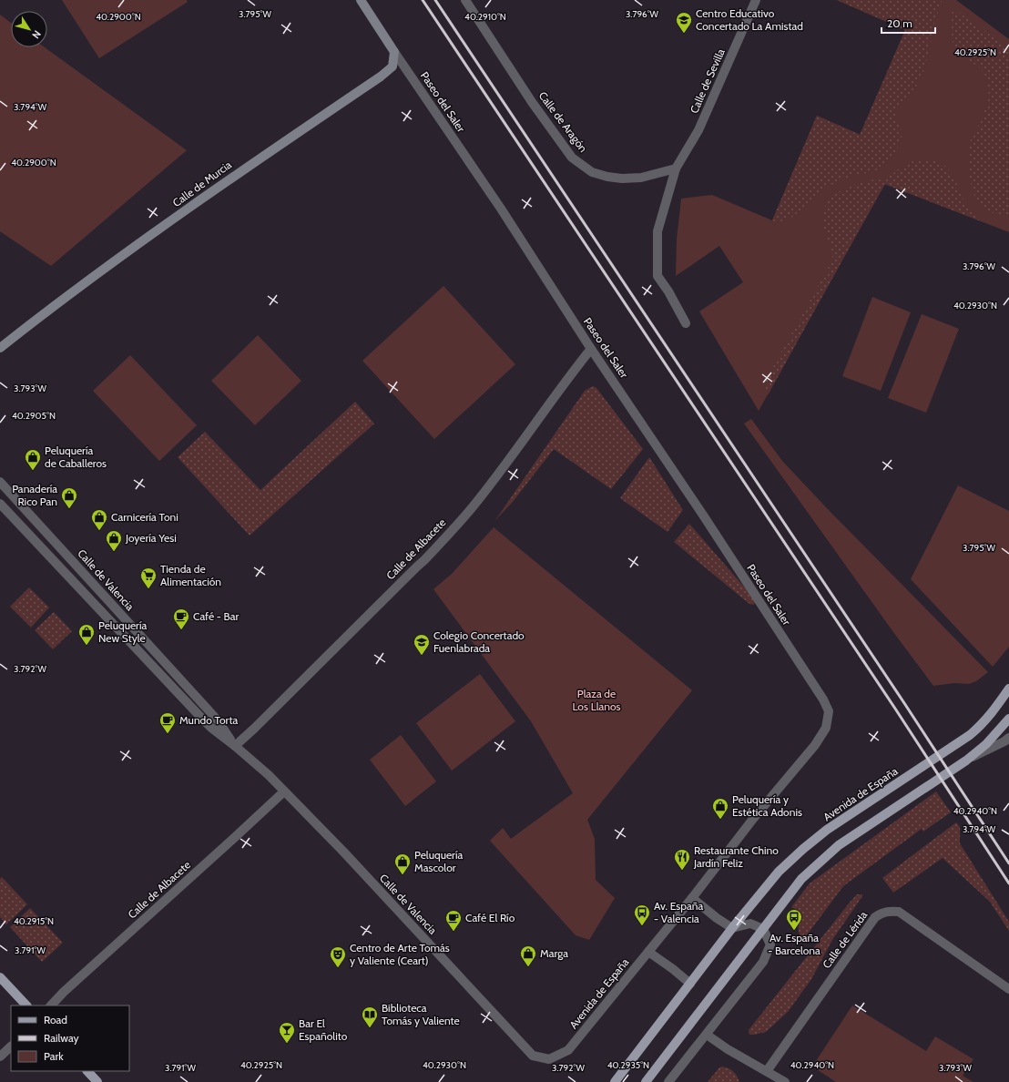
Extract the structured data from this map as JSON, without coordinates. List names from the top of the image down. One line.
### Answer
{"streets":{"main road":["Avenida de España"],"street":["Calle de Sevilla","Paseo del Saler","Calle de Aragón","Calle de Murcia","Calle de Albacete","Calle de Valencia","Calle de Lérida"]},"crossings":[["Calle de Sevilla","Calle de Aragón"],["Paseo del Saler","Calle de Murcia"],["Paseo del Saler","Calle de Albacete"],["Paseo del Saler","Avenida de España"],["Calle de Albacete","Calle de Valencia"],["Calle de Valencia","Avenida de España"]],"parks":["Plaza de Los Llanos"],"places":{"school or university":["Centro Educativo Concertado La Amistad","Colegio Concertado Fuenlabrada"],"shop":["Peluquería de Caballeros","Panadería Rico Pan","Carnicería Toni","Joyería Yesi","Peluquería New Style","Peluquería y Estética Adonis","Peluquería Mascolor","Marga"],"supermarket":["Tienda de Alimentación"],"cafe":["Café - Bar","Mundo Torta","Café El Río"],"restaurant":["Restaurante Chino Jardín Feliz"],"bus stop":["Av. España - Valencia","Av. España - Barcelona"],"theatre":["Centro de Arte Tomás y Valiente (Ceart)"],"library":["Biblioteca Tomás y Valiente"],"bar":["Bar El Españolito"]},"legend":["Road","Railway","Park"],"scale_bar":"20 m","north":"bottom right","coordinates":["3.796°W","3.795°W","40.2900°N","40.2910°N","40.2925°N","3.794°W","40.2930°N","3.793°W","40.2905°N","3.792°W","40.2940°N","40.2915°N","3.791°W","40.2935°N"]}
